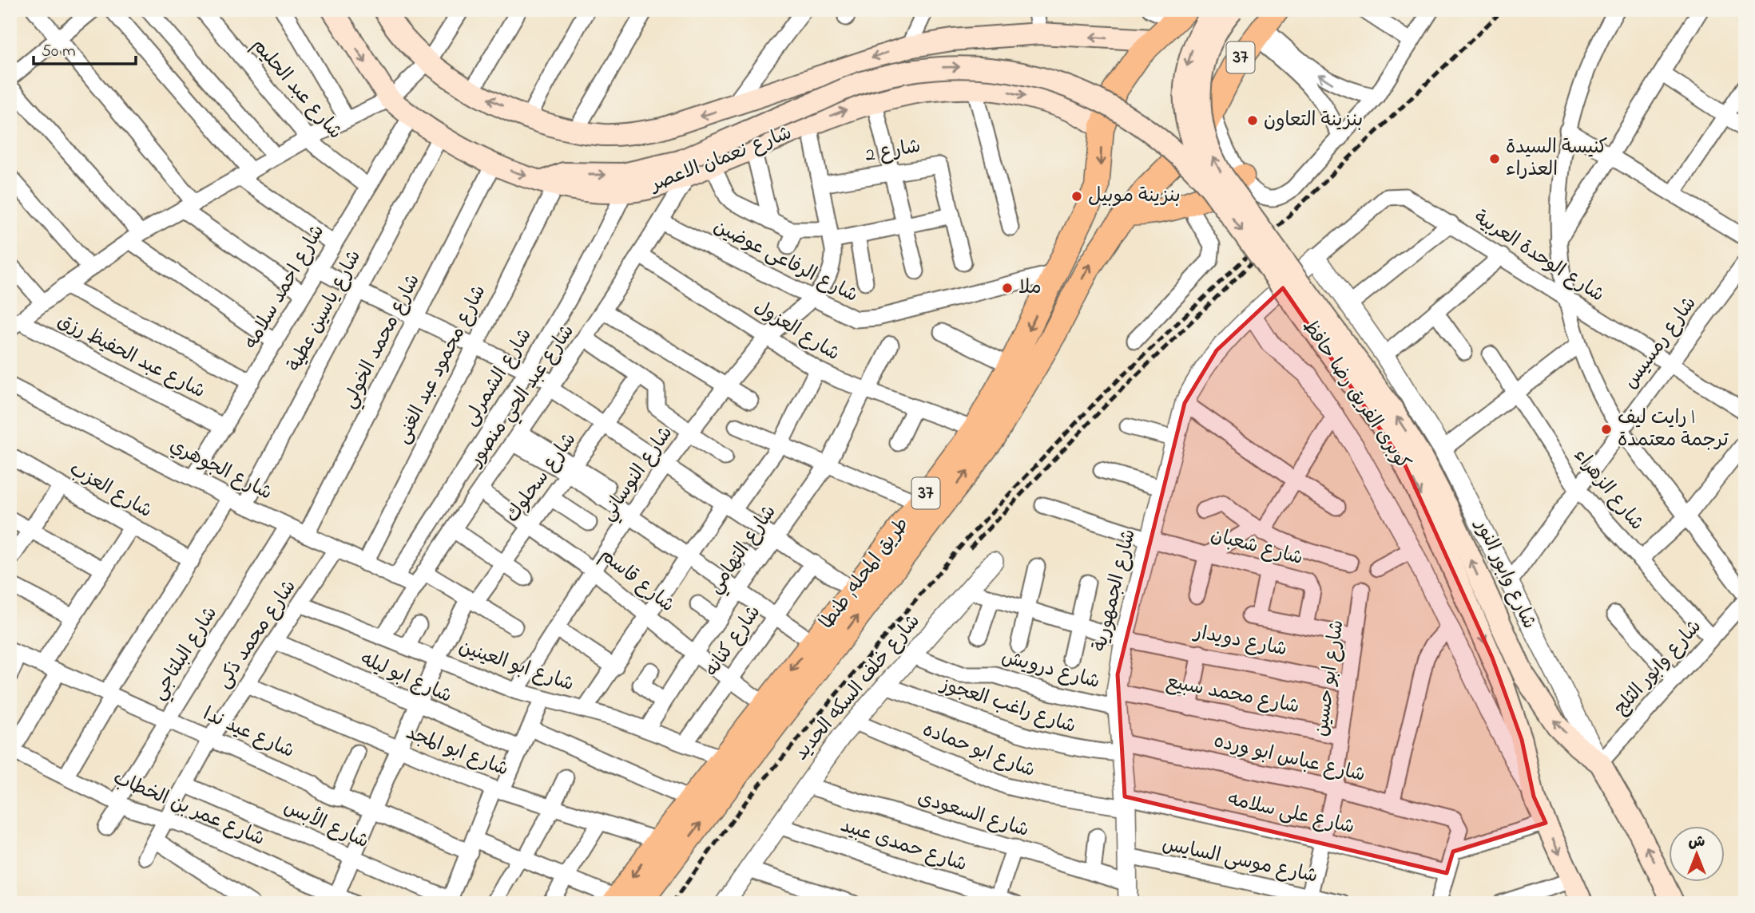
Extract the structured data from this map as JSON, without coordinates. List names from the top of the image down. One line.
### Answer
{"streets":{"main road":["37","شارع نعمان الاعصر","كوبرى الفريق رضا حافظ","طريق المحله, طنطا","شارع وابور النور"],"street":["شارع عبد الحليم","شارع 2","شارع الوحدة العربية","شارع الرفاعى عوضين","شارع احمد سلامه","شارع ياسين عطية","شارع العزول","شارع محمد الخولي","شارع رمسيس","شارع عبد الحفيظ رزق","شارع محمود عبد الغنى","شارع الشمرلى","شارع عبد الحي منصور","شارع الجوهري","شارع النوساني","شارع سحلوك","شارع الزهراء","شارع العزب","شارع شعبان","شارع التهامي","شارع قاسم","شارع الجمهورية","شارع محمد ذكى","شارع كنانه","شارع دويدار","شارع البلتاجي","شارع ابو العينين","شارع وابور الثلج","شارع درويش","شارع ابو ليله","شارع ابو حسين","شارع خلف السكه الحديد","شارع محمد سبيع","شارع راغب العجوز","شارع عيد ندا","شارع ابو حماده","شارع ابو المجد","شارع عباس ابو ورده","شارع عمر بن الخطاب","شارع على سلامه","شارع السعودى","شارع الأبس","شارع حمدى عبيد","شارع موسى السايس"]},"crossings":[["37","طريق المحله, طنطا"],["شارع عبد الحليم","شارع احمد سلامه"],["شارع 2","شارع النوساني"],["شارع نعمان الاعصر","شارع احمد سلامه"],["شارع نعمان الاعصر","شارع ياسين عطية"],["شارع نعمان الاعصر","شارع محمد الخولي"],["شارع نعمان الاعصر","شارع محمود عبد الغنى"],["شارع نعمان الاعصر","شارع الشمرلى"],["شارع نعمان الاعصر","شارع عبد الحي منصور"],["شارع نعمان الاعصر","شارع النوساني"],["شارع نعمان الاعصر","طريق المحله, طنطا"],["شارع الوحدة العربية","شارع رمسيس"],["شارع الوحدة العربية","شارع وابور النور"],["شارع الوحدة العربية","شارع الجمهورية"],["شارع الرفاعى عوضين","شارع عبد الحي منصور"],["شارع الرفاعى عوضين","شارع النوساني"],["شارع الرفاعى عوضين","طريق المحله, طنطا"],["شارع احمد سلامه","شارع عبد الحفيظ رزق"],["شارع احمد سلامه","شارع الجوهري"],["شارع ياسين عطية","شارع الجوهري"],["شارع العزول","شارع عبد الحي منصور"],["شارع العزول","شارع النوساني"],["شارع العزول","شارع التهامي"],["شارع العزول","طريق المحله, طنطا"],["شارع محمد الخولي","شارع الجوهري"],["شارع رمسيس","شارع الزهراء"],["شارع رمسيس","شارع وابور النور"],["شارع محمود عبد الغنى","شارع الجوهري"],["شارع الشمرلى","شارع الجوهري"],["كوبرى الفريق رضا حافظ","شارع وابور النور"],["كوبرى الفريق رضا حافظ","شارع وابور الثلج"],["شارع عبد الحي منصور","شارع الجوهري"],["شارع عبد الحي منصور","شارع قاسم"],["شارع عبد الحي منصور","شارع ابو العينين"],["شارع الجوهري","شارع محمد ذكى"],["شارع الجوهري","شارع البلتاجي"],["شارع النوساني","شارع قاسم"],["شارع النوساني","شارع ابو العينين"],["شارع سحلوك","شارع قاسم"],["شارع سحلوك","شارع ابو العينين"],["شارع سحلوك","شارع ابو ليله"],["شارع سحلوك","شارع عيد ندا"],["شارع سحلوك","شارع ابو المجد"],["شارع سحلوك","شارع عمر بن الخطاب"],["شارع سحلوك","شارع الأبس"],["شارع الزهراء","شارع وابور الثلج"],["شارع شعبان","شارع الجمهورية"],["شارع التهامي","شارع قاسم"],["شارع التهامي","شارع ابو العينين"],["طريق المحله, طنطا","شارع قاسم"],["طريق المحله, طنطا","شارع ابو العينين"],["طريق المحله, طنطا","شارع عيد ندا"],["طريق المحله, طنطا","شارع ابو المجد"],["شارع وابور النور","شارع الجمهورية"],["شارع وابور النور","شارع وابور الثلج"],["شارع قاسم","شارع كنانه"],["شارع الجمهورية","شارع دويدار"],["شارع الجمهورية","شارع درويش"],["شارع الجمهورية","شارع محمد سبيع"],["شارع الجمهورية","شارع راغب العجوز"],["شارع الجمهورية","شارع ابو حماده"],["شارع الجمهورية","شارع عباس ابو ورده"],["شارع الجمهورية","شارع على سلامه"],["شارع الجمهورية","شارع السعودى"],["شارع الجمهورية","شارع موسى السايس"],["شارع محمد ذكى","شارع ابو العينين"],["شارع محمد ذكى","شارع ابو ليله"],["شارع محمد ذكى","شارع عيد ندا"],["شارع محمد ذكى","شارع ابو المجد"],["شارع محمد ذكى","شارع عمر بن الخطاب"],["شارع محمد ذكى","شارع الأبس"],["شارع كنانه","شارع ابو العينين"],["شارع دويدار","شارع ابو حسين"],["شارع دويدار","شارع خلف السكه الحديد"],["شارع البلتاجي","شارع عيد ندا"],["شارع البلتاجي","شارع عمر بن الخطاب"],["شارع درويش","شارع خلف السكه الحديد"],["شارع درويش","شارع محمد سبيع"],["شارع ابو حسين","شارع محمد سبيع"],["شارع ابو حسين","شارع عباس ابو ورده"],["شارع ابو حسين","شارع على سلامه"],["شارع ابو حسين","شارع موسى السايس"],["شارع خلف السكه الحديد","شارع راغب العجوز"],["شارع خلف السكه الحديد","شارع ابو حماده"],["شارع خلف السكه الحديد","شارع السعودى"],["شارع خلف السكه الحديد","شارع حمدى عبيد"],["شارع راغب العجوز","شارع عباس ابو ورده"],["شارع ابو حماده","شارع على سلامه"]],"places":["بنزينة التعاون","كنيسة السيدة العذراء","بنزينة موبيل","ملا","رايت ليف | ترجمة معتمدة"],"scale_bar":"50 m","north":"top"}
